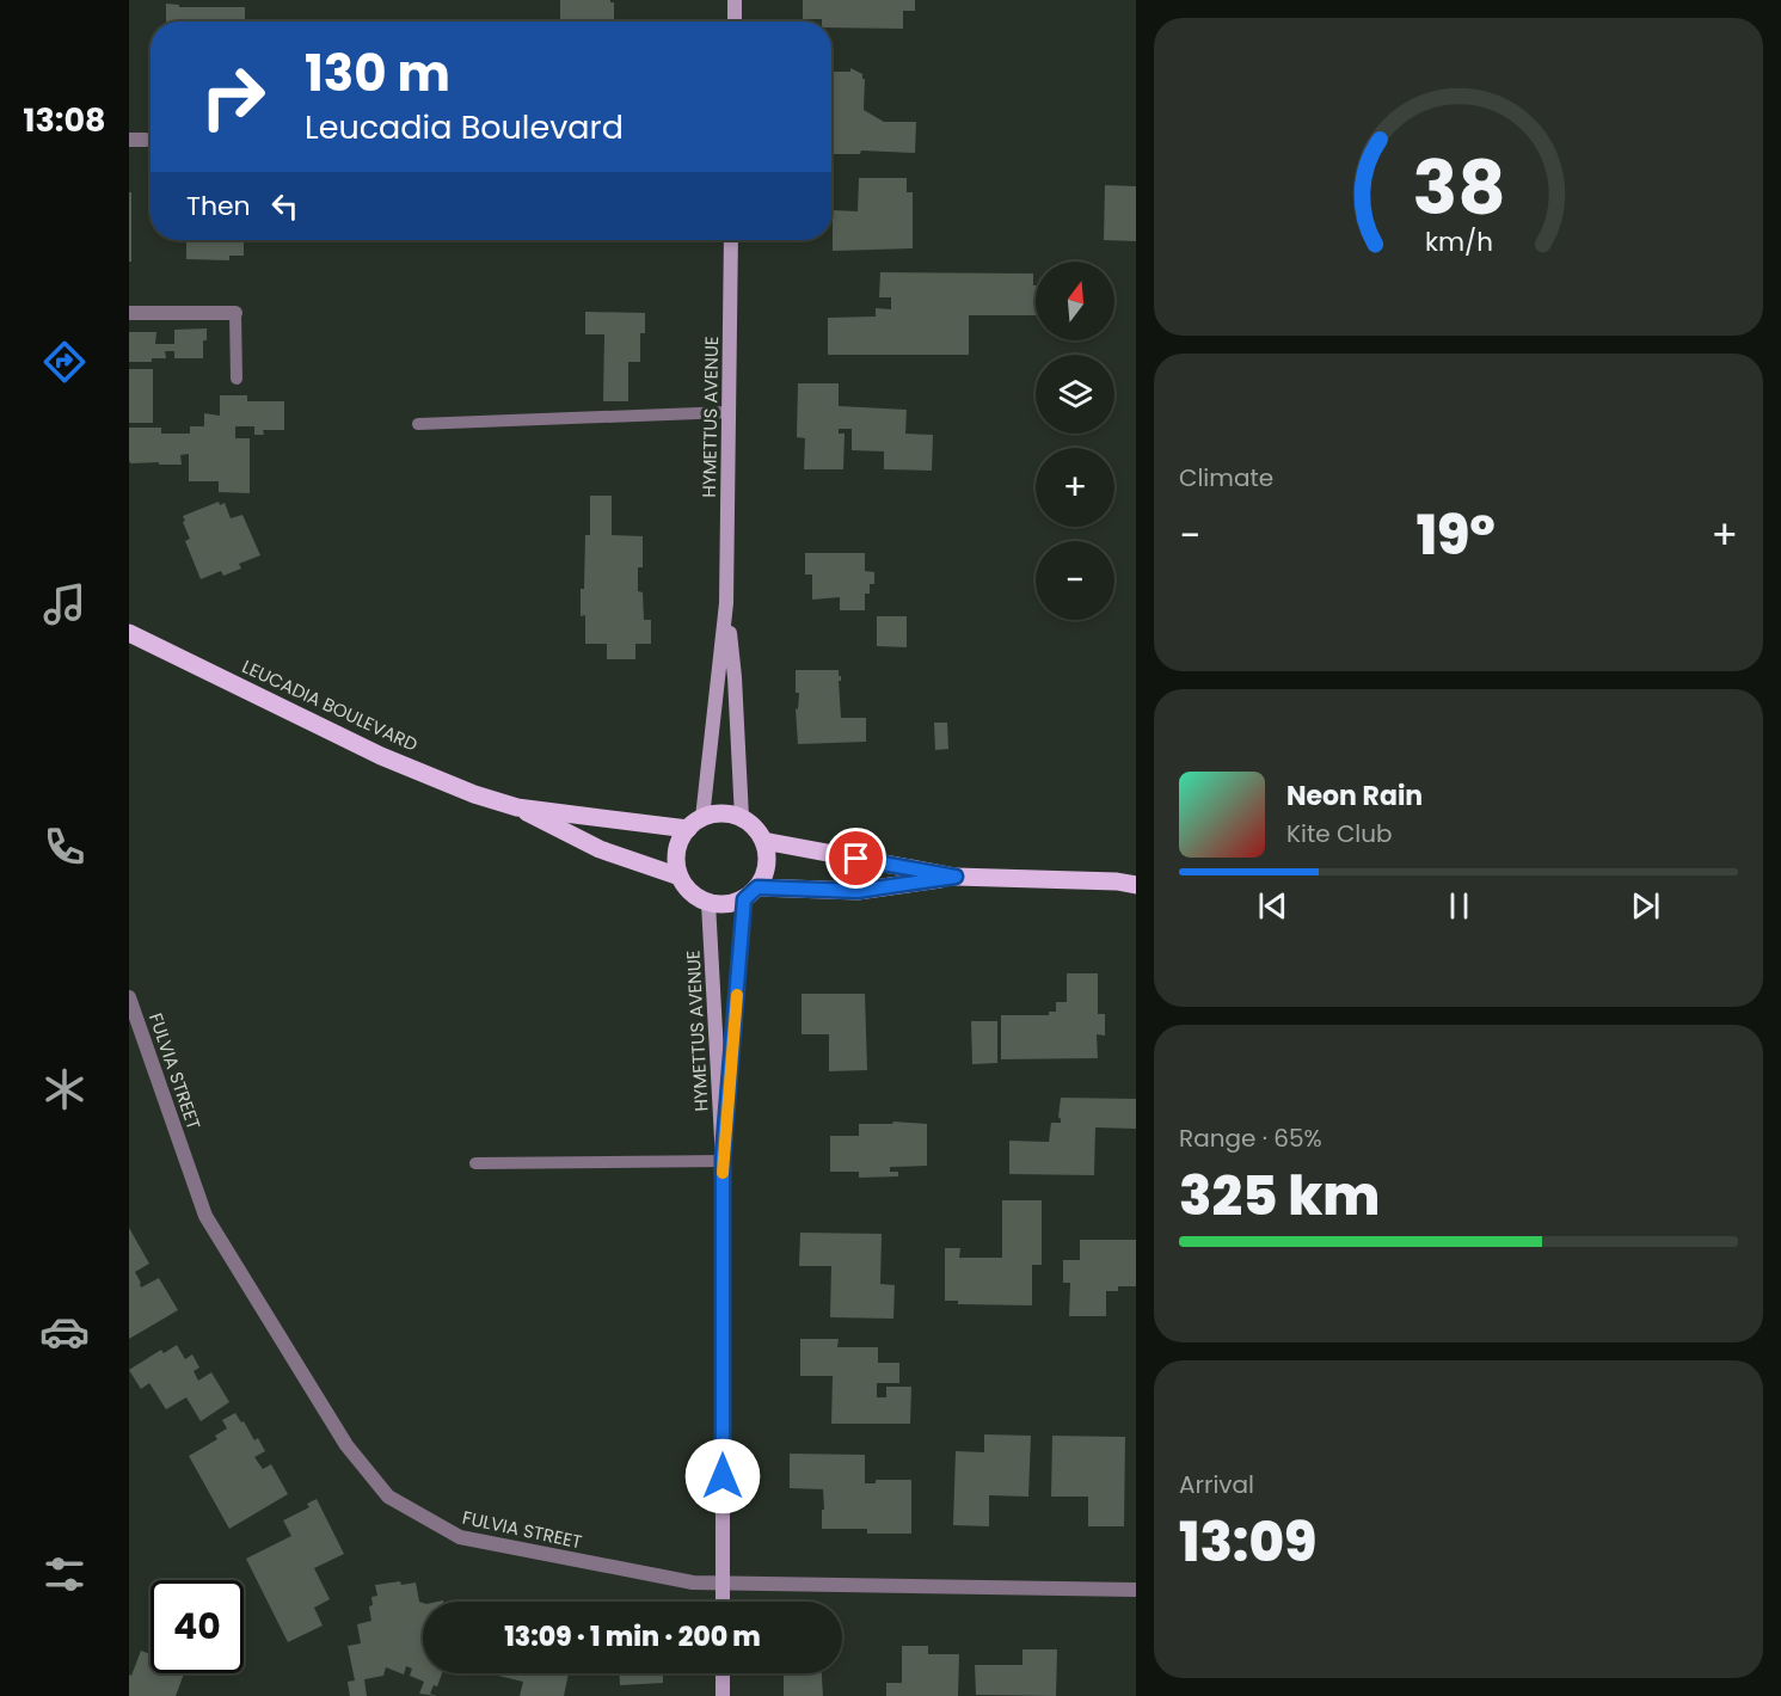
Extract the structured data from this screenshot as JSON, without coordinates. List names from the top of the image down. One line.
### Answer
{"streets":{"main road":["LEUCADIA BOULEVARD"],"street":["HYMETTUS AVENUE","FULVIA STREET"]},"crossings":[["HYMETTUS AVENUE","LEUCADIA BOULEVARD"],["HYMETTUS AVENUE","FULVIA STREET"]],"north":"top","page":{"tabs":"13:08","turn":["130 m","Leucadia Boulevard"],"then":"Then","map_buttons":["+","−"],"tile":["Climate",["Range · 65%","325 km"],["Arrival","13:09"]],"heat":["−","19°","+"],"song":["Neon Rain","Kite Club"],"limit":"40","trip":"13:09 · 1 min · 200 m","gauge":["38","km/h"]}}
